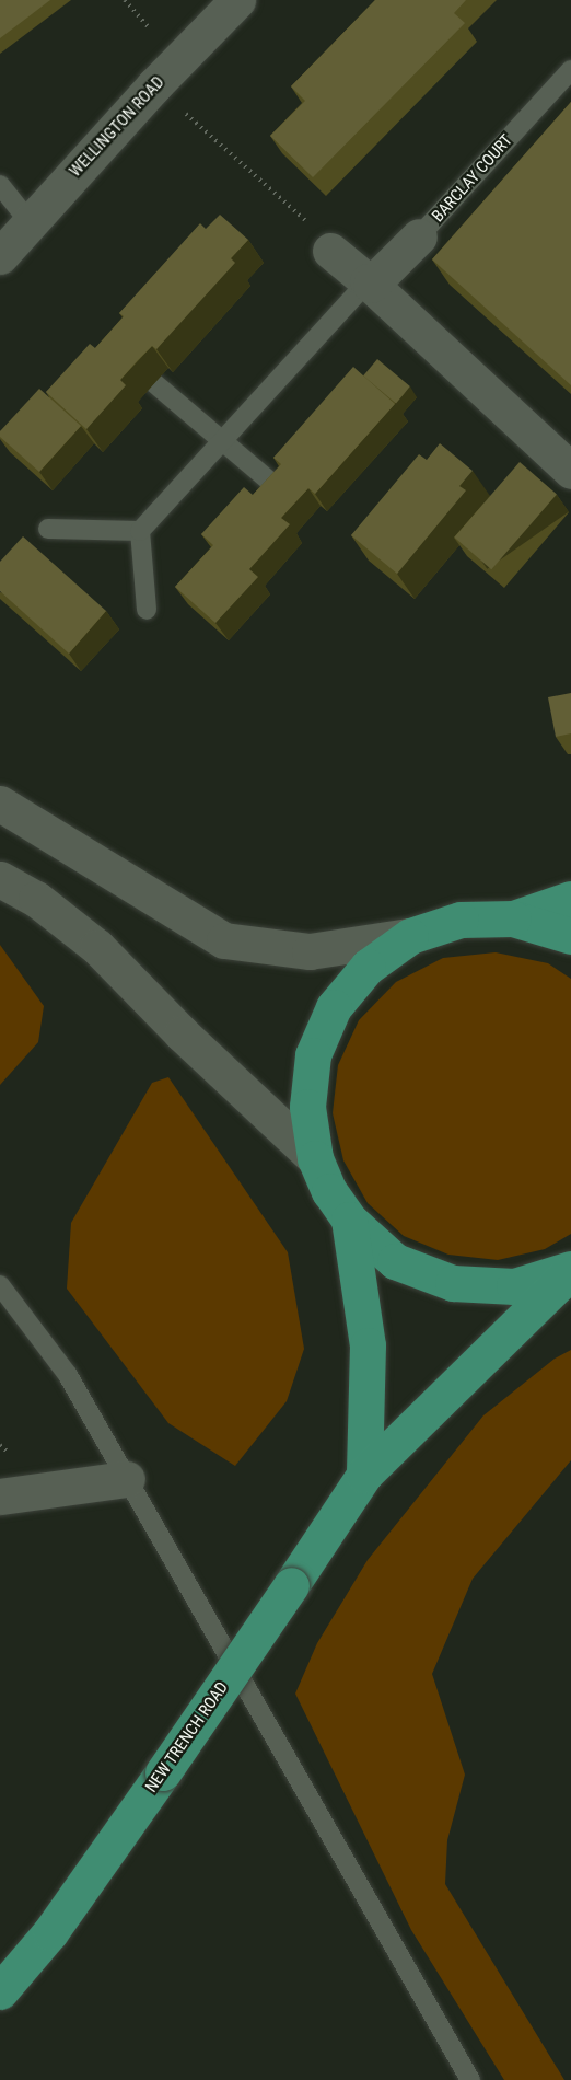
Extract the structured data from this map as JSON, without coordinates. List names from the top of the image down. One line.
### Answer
{"streets":{"highway":["NEW TRENCH ROAD"],"street":["WELLINGTON ROAD","BARCLAY COURT"]}}
